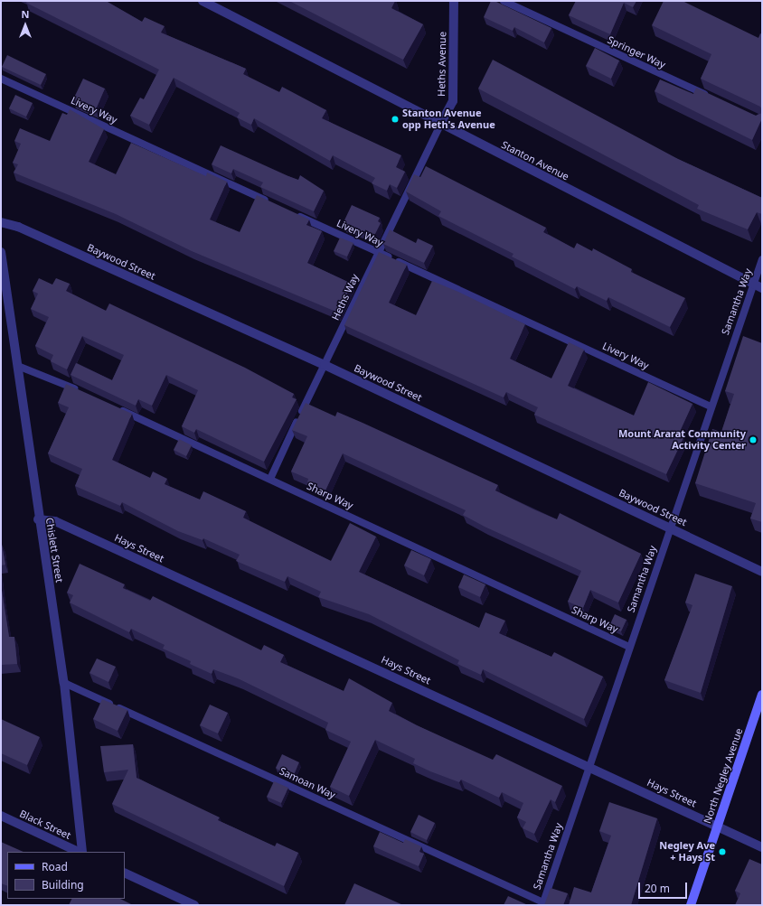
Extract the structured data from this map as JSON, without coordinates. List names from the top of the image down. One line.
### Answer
{"streets":{"main road":["North Negley Avenue"],"street":["Heths Avenue","Stanton Avenue","Baywood Street","Hays Street","Chislett Street","Black Street"],"lane":["Springer Way","Livery Way","Heths Way","Samantha Way","Sharp Way","Samoan Way"]},"crossings":[["Heths Avenue","Stanton Avenue"],["Heths Avenue","Heths Way"],["Livery Way","Heths Way"],["Livery Way","Samantha Way"],["Stanton Avenue","Heths Way"],["Stanton Avenue","Samantha Way"],["Baywood Street","Heths Way"],["Baywood Street","Samantha Way"],["Heths Way","Sharp Way"],["Samantha Way","Sharp Way"],["Samantha Way","Hays Street"],["Samantha Way","Samoan Way"],["Hays Street","Chislett Street"],["Hays Street","North Negley Avenue"],["Chislett Street","Samoan Way"]],"places":["Stanton Avenue opp Heth's Avenue","Mount Ararat Community Activity Center","Negley Ave + Hays St"],"legend":["Road","Building"],"scale_bar":"20 m","north":"top"}
